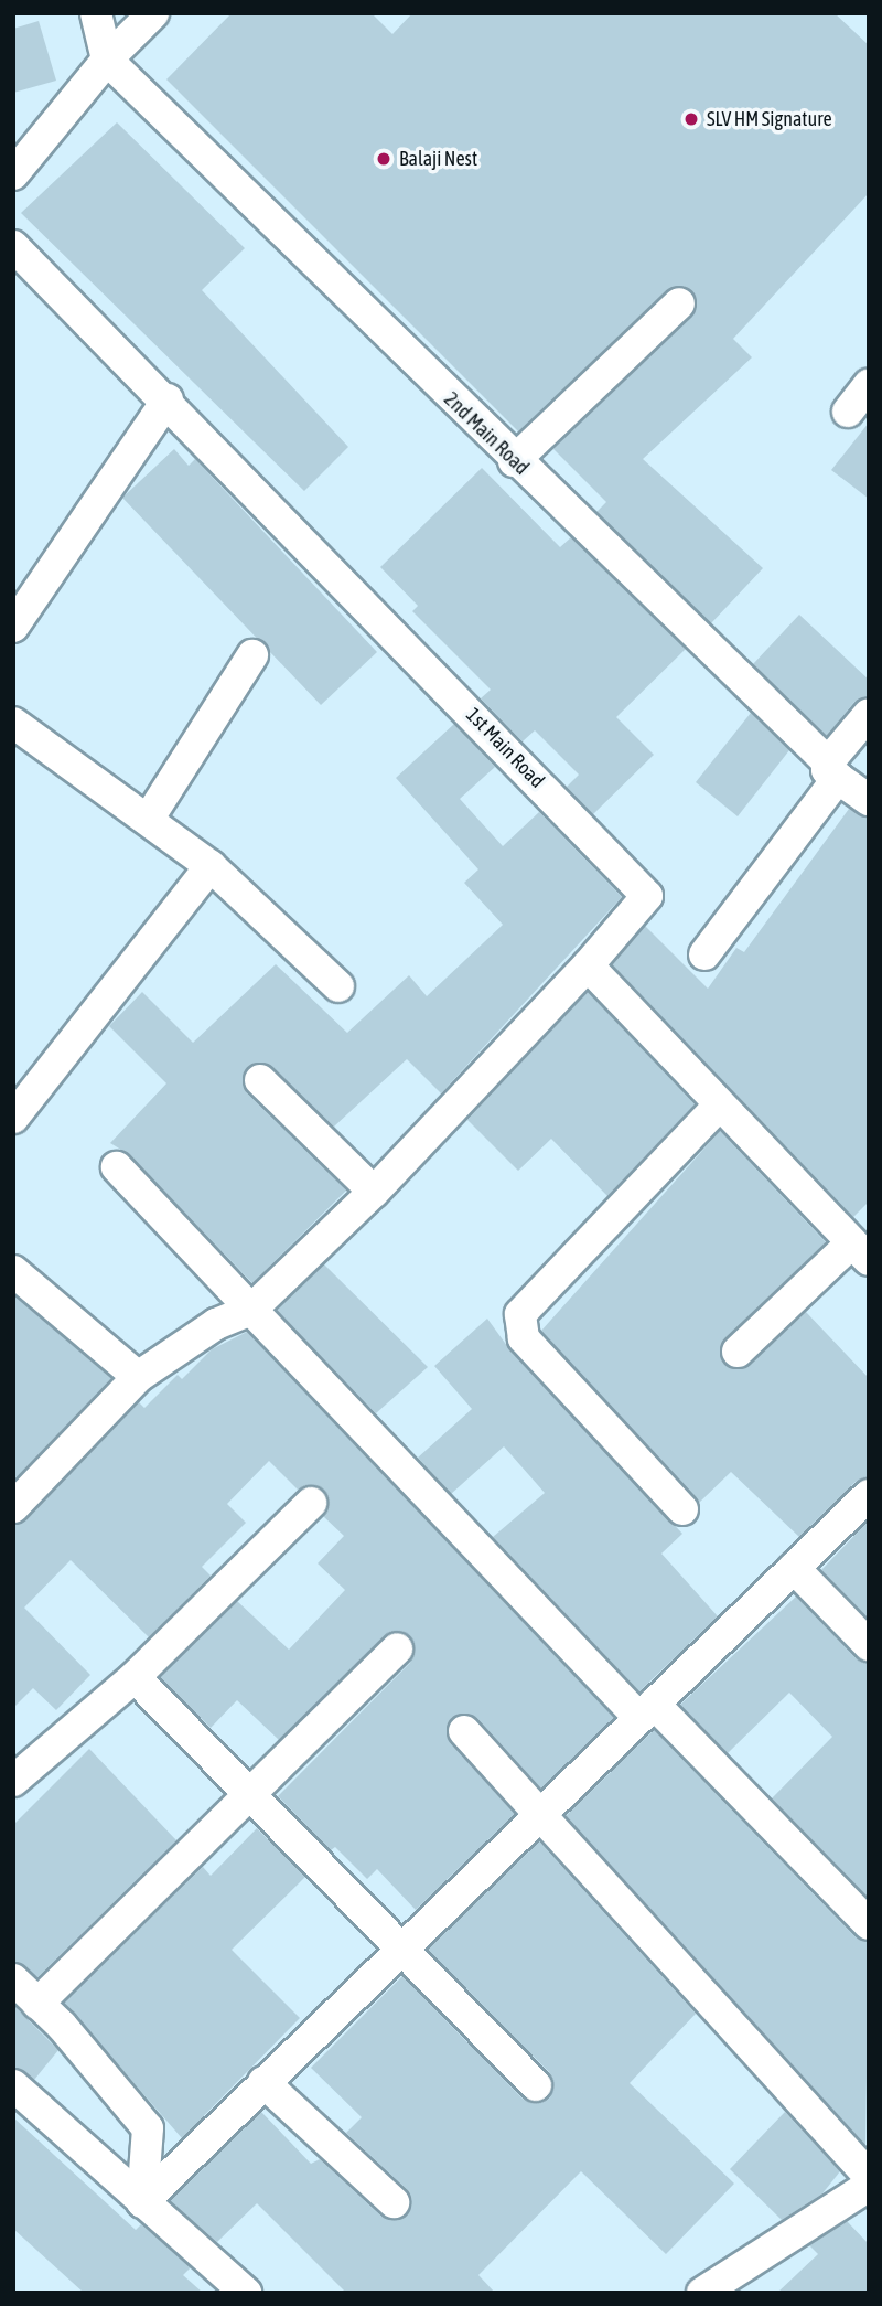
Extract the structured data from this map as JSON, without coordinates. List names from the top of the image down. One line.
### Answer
{"streets":{"street":["2nd Main Road","1st Main Road"]},"places":["SLV HM Signature","Balaji Nest"]}
